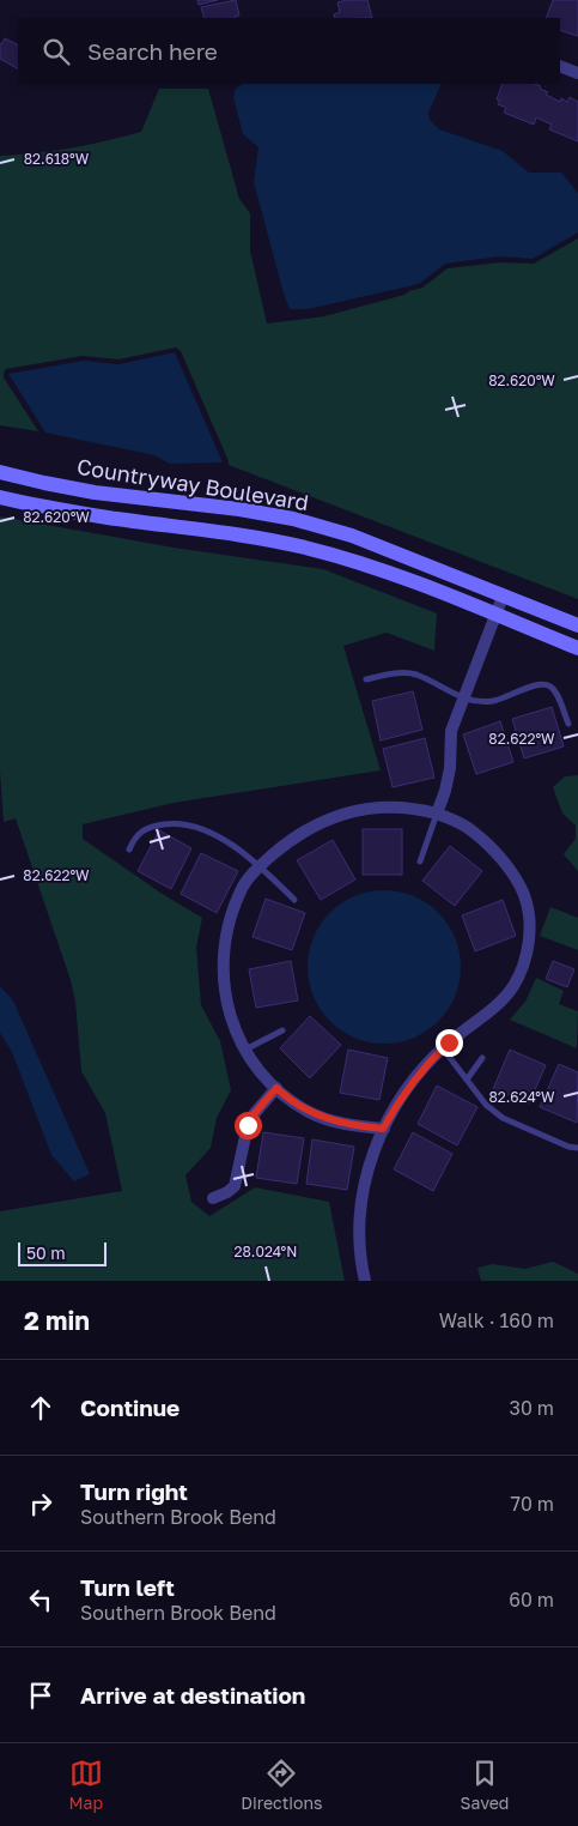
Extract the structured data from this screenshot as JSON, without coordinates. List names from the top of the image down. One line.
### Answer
{"streets":{"street":["Countryway Boulevard"]},"scale_bar":"50 m","page":{"search":"Search here","scale":"50 m","heading":["2 min","Walk · 160 m"],"list":[["Continue","30 m"],["Turn right","Southern Brook Bend","70 m"],["Turn left","Southern Brook Bend","60 m"],"Arrive at destination"],"nav":["Map","Directions","Saved"]},"coordinates":["82.618°W","82.620°W","82.622°W","82.624°W","28.024°N"]}
